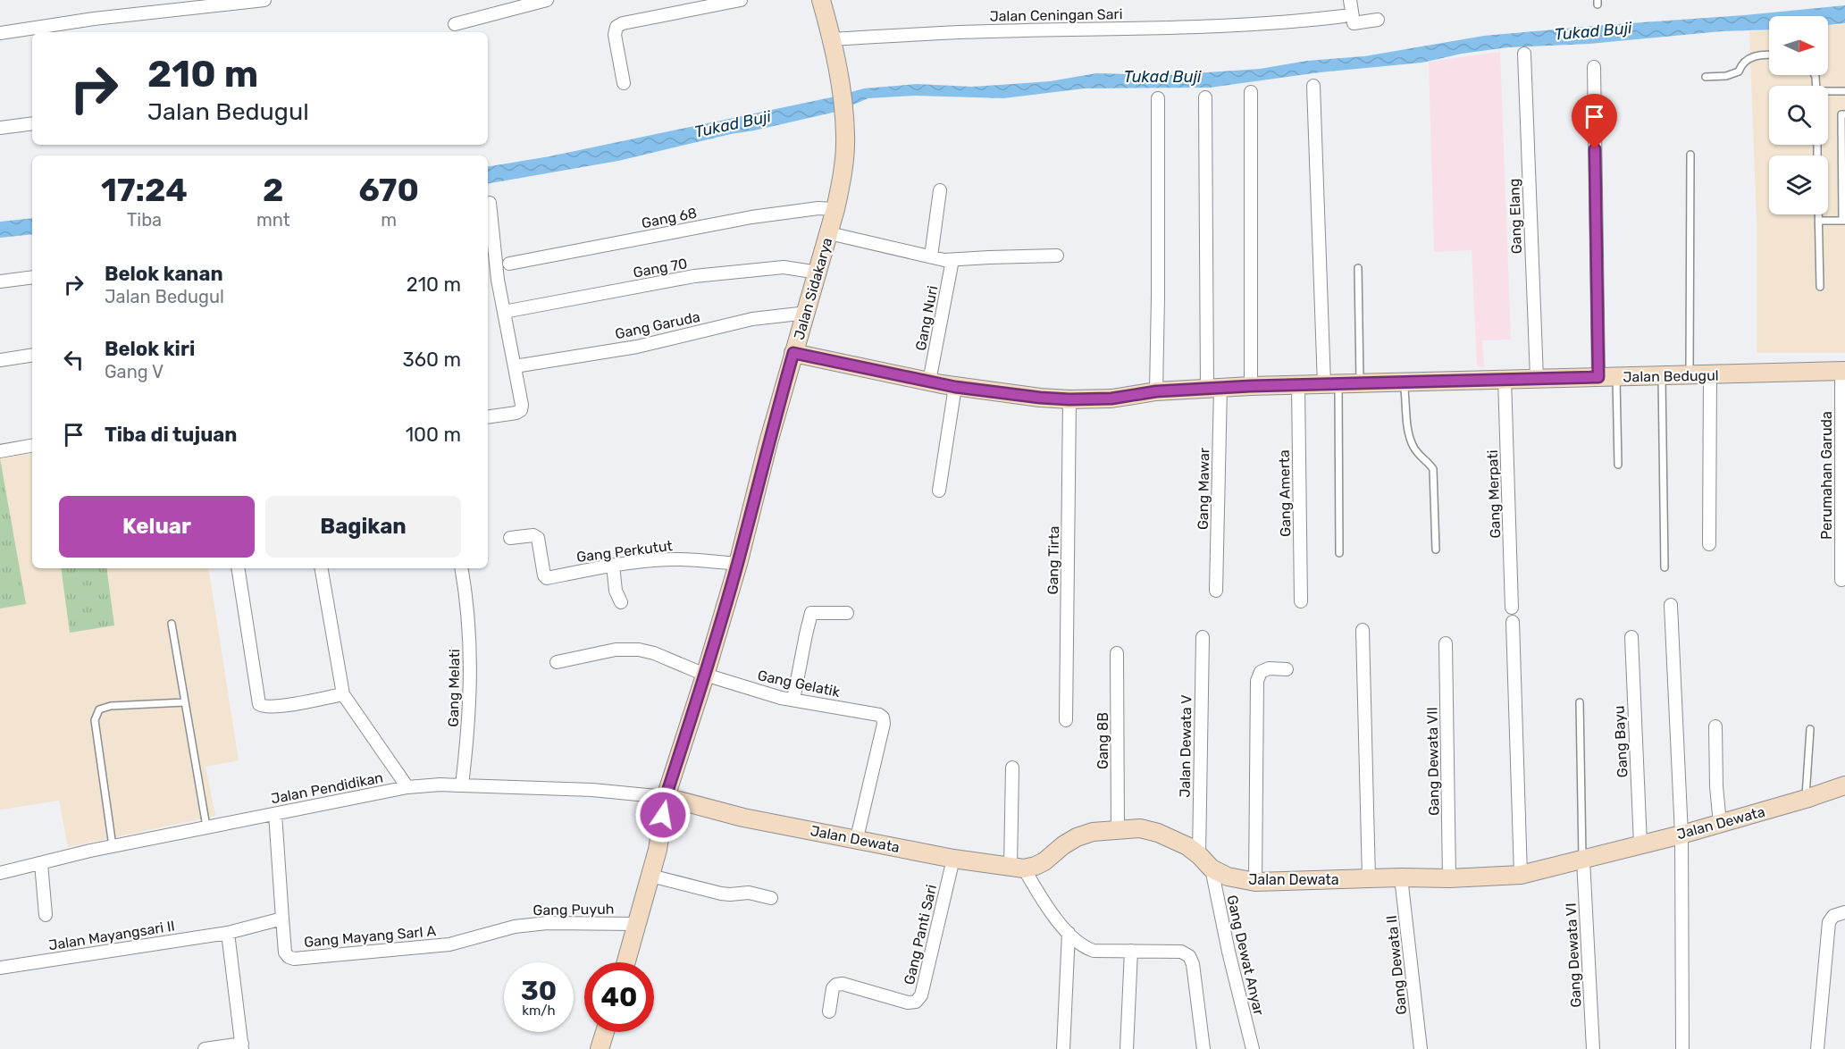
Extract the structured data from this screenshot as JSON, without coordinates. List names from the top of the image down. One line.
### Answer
{"streets":{"street":["Jalan Ceningan Sari","Gang Elang","Gang 68","Gang 70","Jalan Sidakarya","Gang Nuri","Gang Garuda","Jalan Bedugul","Perumahan Garuda","Gang Mawar","Gang Amerta","Gang Merpati","Gang Perkutut","Gang Tirta","Gang Gelatik","Gang Melati","Gang 8B","Gang Bayu","Jalan Dewata V","Gang Dewata VII","Jalan Pendidikan","Jalan Dewata","Gang Puyuh","Gang Panti Sari","Jalan Mayangsari II","Gang Mayang SarI A","Gang Dewat Anyar","Gang Dewata VI","Gang Dewata II"]},"crossings":[["Jalan Ceningan Sari","Jalan Sidakarya"],["Gang Elang","Jalan Bedugul"],["Gang 68","Jalan Sidakarya"],["Gang 70","Jalan Sidakarya"],["Jalan Sidakarya","Gang Garuda"],["Jalan Sidakarya","Jalan Bedugul"],["Jalan Sidakarya","Gang Perkutut"],["Jalan Sidakarya","Gang Gelatik"],["Jalan Sidakarya","Jalan Pendidikan"],["Jalan Sidakarya","Jalan Dewata"],["Jalan Sidakarya","Gang Puyuh"],["Gang Nuri","Jalan Bedugul"],["Jalan Bedugul","Perumahan Garuda"],["Jalan Bedugul","Gang Mawar"],["Jalan Bedugul","Gang Amerta"],["Jalan Bedugul","Gang Merpati"],["Jalan Bedugul","Gang Tirta"],["Gang Gelatik","Jalan Dewata"],["Gang Melati","Jalan Pendidikan"],["Gang 8B","Jalan Dewata"],["Gang Bayu","Jalan Dewata"],["Jalan Dewata V","Jalan Dewata"],["Gang Dewata VII","Jalan Dewata"],["Jalan Pendidikan","Jalan Dewata"],["Jalan Dewata","Gang Panti Sari"],["Jalan Dewata","Gang Dewat Anyar"],["Jalan Dewata","Gang Dewata VI"],["Jalan Dewata","Gang Dewata II"],["Gang Puyuh","Gang Mayang SarI A"],["Jalan Mayangsari II","Gang Mayang SarI A"]],"water":["Tukad Buji"],"north":"right","page":{"turn":["210 m","Jalan Bedugul"],"eta":["17:24","Tiba","2","mnt","670","m"],"list":[{"name":"Belok kanan","note":"Jalan Bedugul","value":"210 m"},{"name":"Belok kiri","note":"Gang V","value":"360 m"},{"name":"Tiba di tujuan","value":"100 m"}],"buttons":["Keluar","Bagikan"],"speed":"30 km/h","limit":"40"}}
